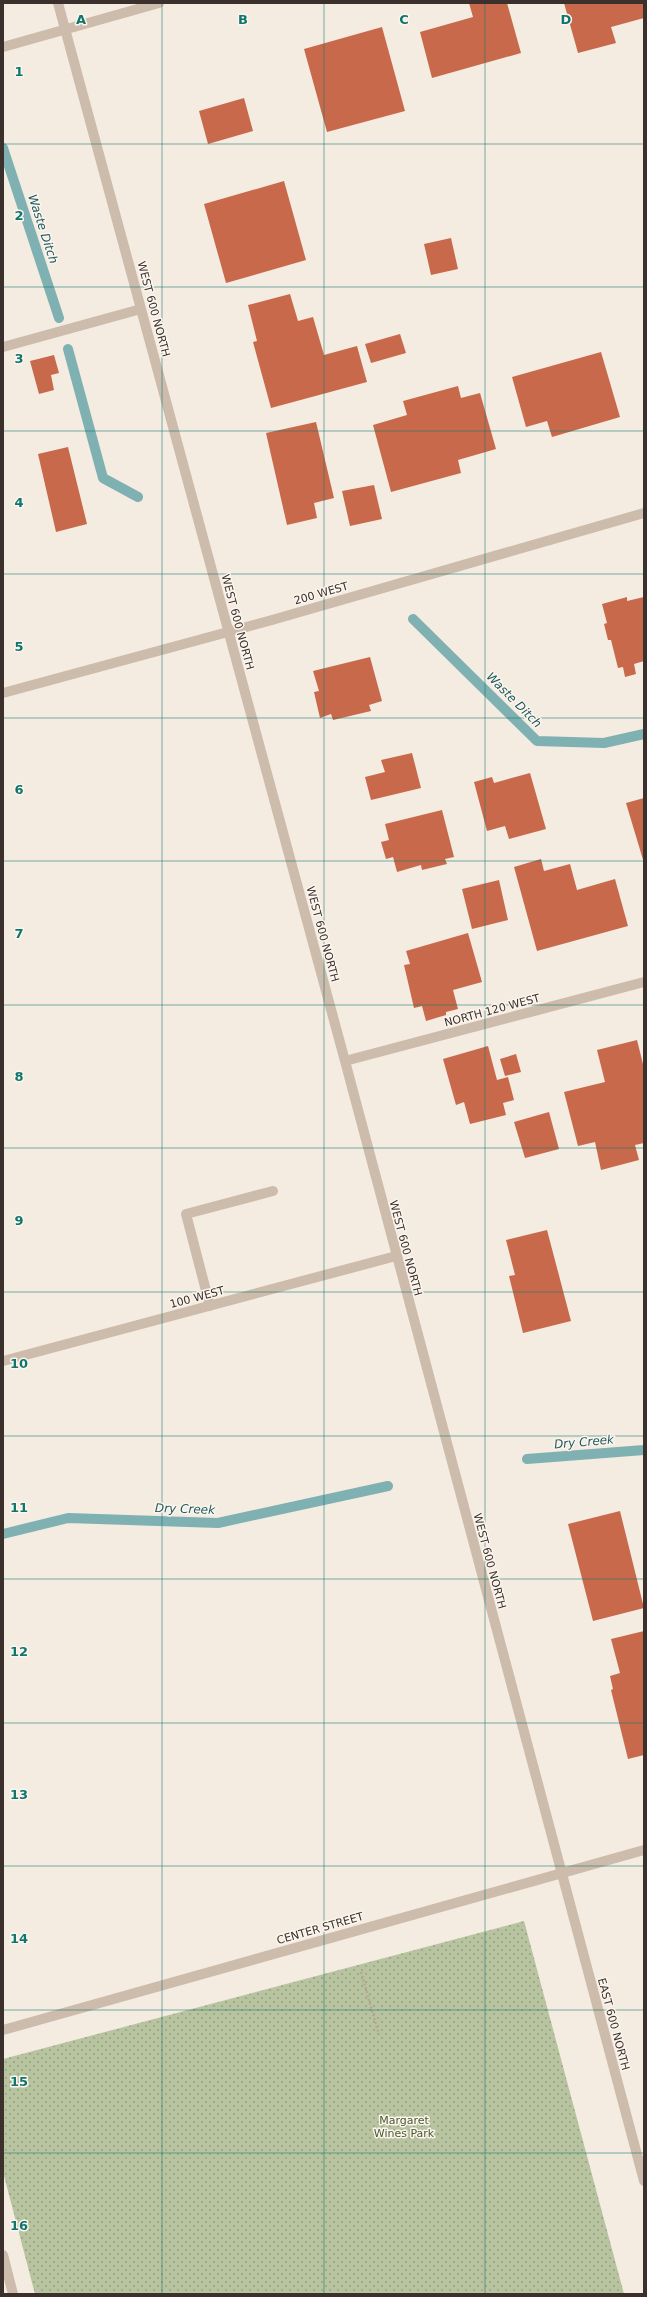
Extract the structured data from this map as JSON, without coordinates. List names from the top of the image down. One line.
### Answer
{"streets":{"street":["WEST 600 NORTH","200 WEST","NORTH 120 WEST","100 WEST","CENTER STREET","EAST 600 NORTH"]},"crossings":[["WEST 600 NORTH","200 WEST"],["WEST 600 NORTH","NORTH 120 WEST"],["WEST 600 NORTH","100 WEST"],["WEST 600 NORTH","CENTER STREET"],["WEST 600 NORTH","EAST 600 NORTH"],["CENTER STREET","EAST 600 NORTH"]],"water":["Waste Ditch","Dry Creek"],"parks":["Margaret Wines Park"],"grid":{"columns":["A","B","C","D"],"rows":["1","2","3","4","5","6","7","8","9","10","11","12","13","14","15","16"]}}
